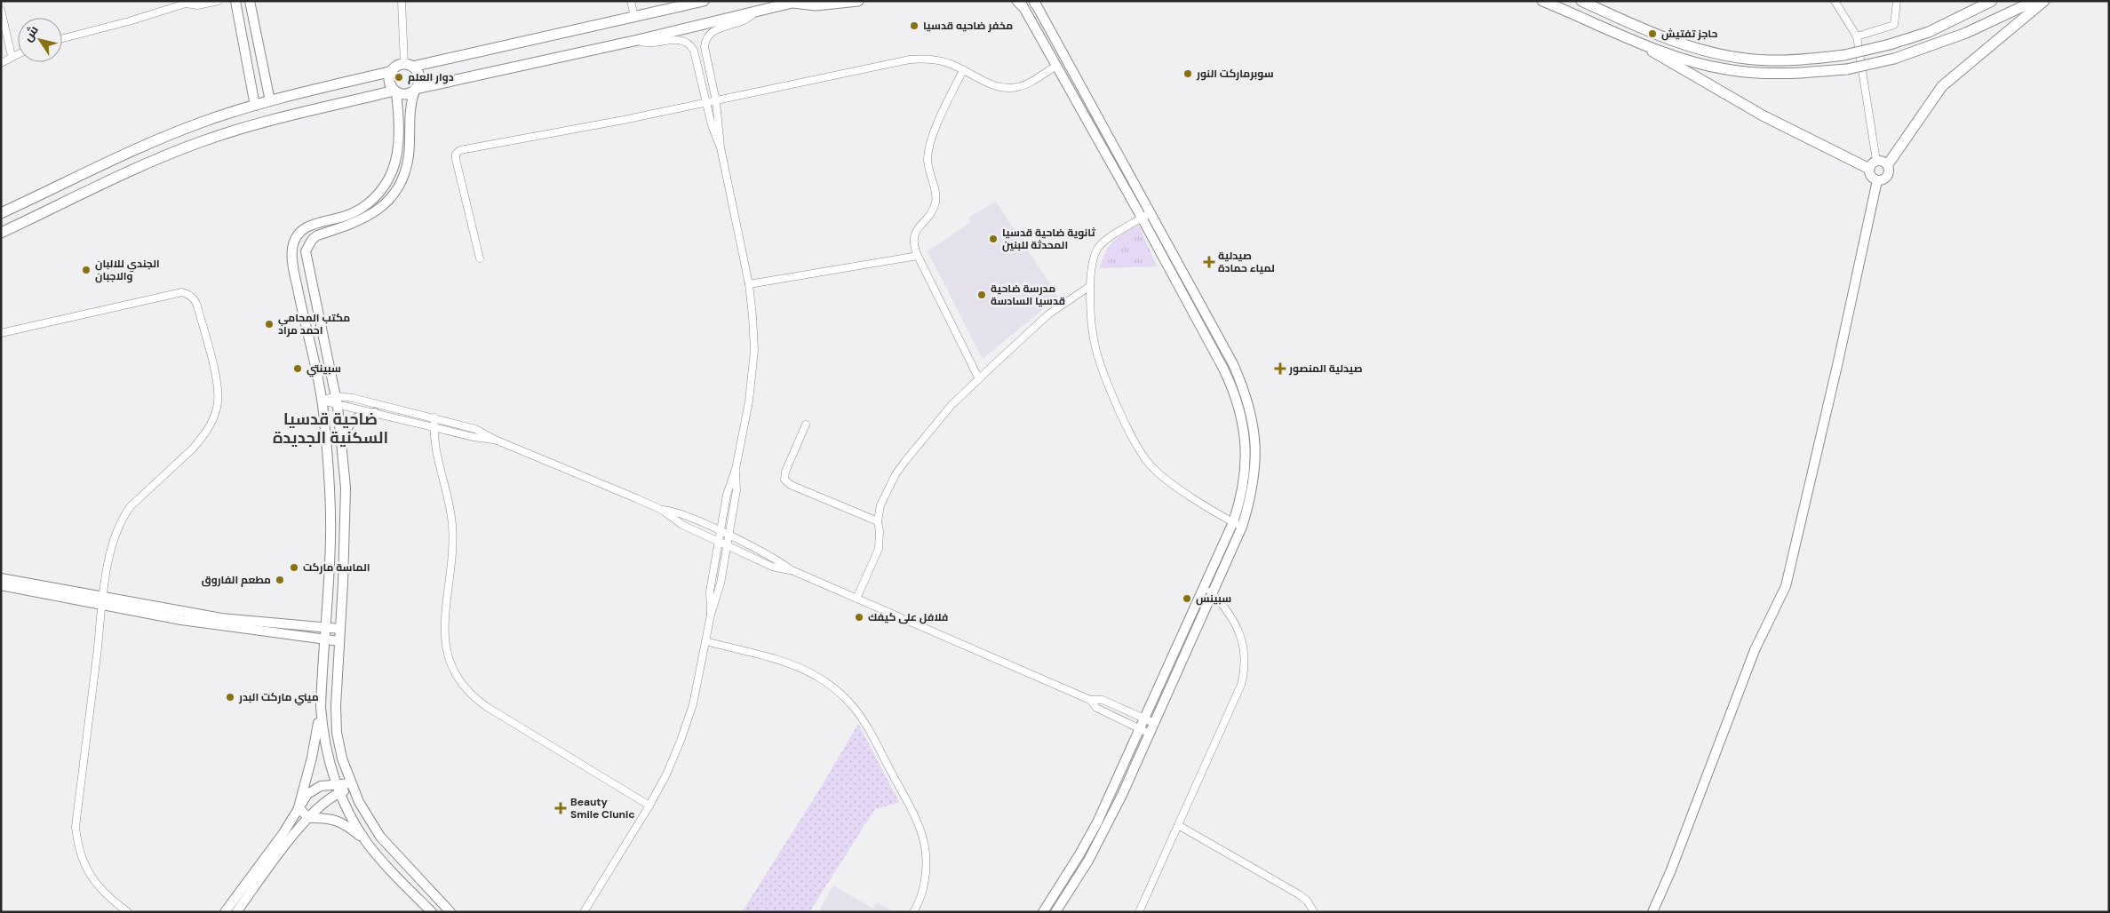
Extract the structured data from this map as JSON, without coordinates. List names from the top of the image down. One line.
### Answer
{"districts":["ضاحية قدسيا السكنية الجديدة"],"places":{"other":["مخفر ضاحيه قدسيا","حاجز تفتيش","سوبرماركت النور","دوار العلم","ثانوية ضاحية قدسيا المحدثة للبنين","الجندي للالبان والاجبان","مدرسة ضاحية قدسيا السادسة","مكتب المحامي احمد مراد","سبينتي","الماسة ماركت","مطعم الفاروق","سبينس","فلافل على كيفك","ميني ماركت البدر"],"health":["صيدلية لمياء حمادة","صيدلية المنصور","Beauty Smile Clunic"]},"north":"top left"}
